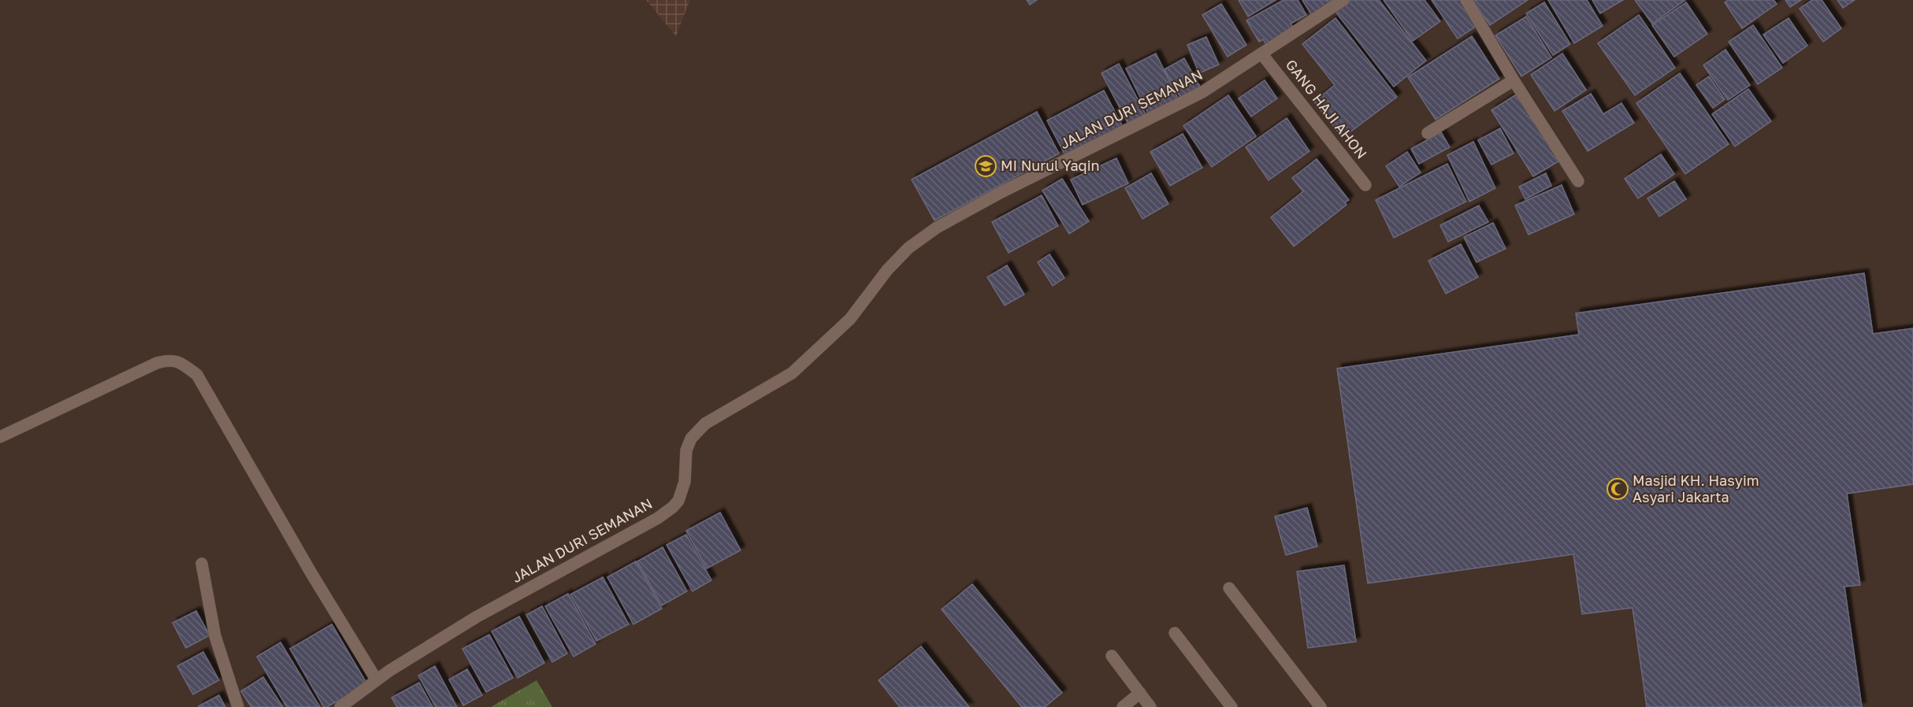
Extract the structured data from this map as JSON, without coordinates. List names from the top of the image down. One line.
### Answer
{"streets":{"street":["JALAN DURI SEMANAN","GANG HAJI AHON"]},"crossings":[["JALAN DURI SEMANAN","GANG HAJI AHON"]],"places":{"school or university":["MI Nurul Yaqin"],"mosque":["Masjid KH. Hasyim Asyari Jakarta"]}}
